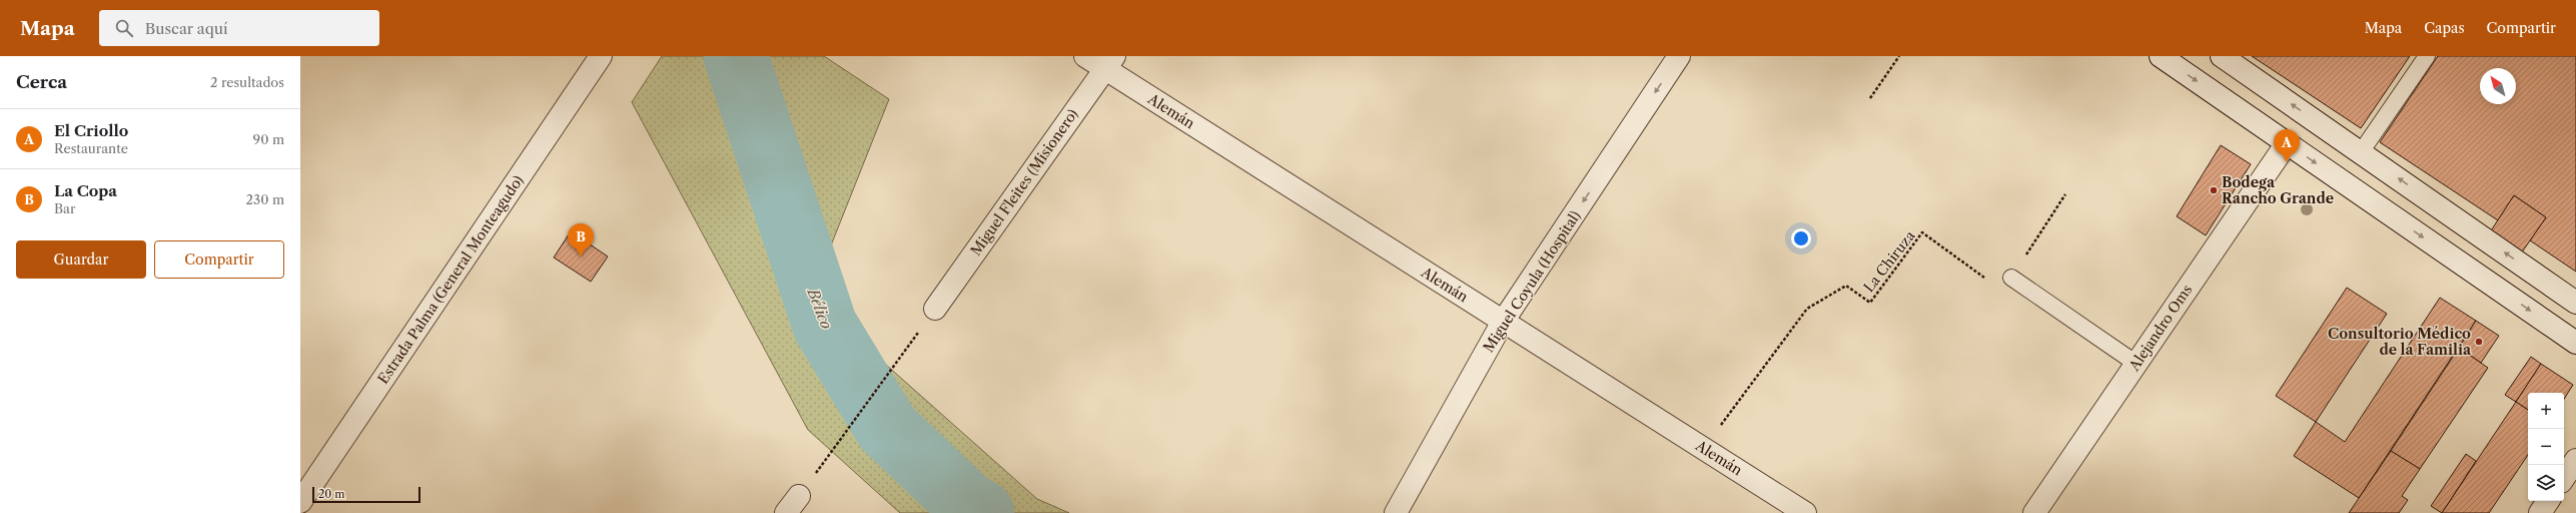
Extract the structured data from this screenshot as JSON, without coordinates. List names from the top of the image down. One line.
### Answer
{"streets":{"street":["Alemán","Miguel Fleites (Misionero)","Estrada Palma (General Monteagudo)","Miguel Coyula (Hospital)","Alejandro Oms"],"path":["La Chiruza"]},"crossings":[["Alemán","Miguel Fleites (Misionero)"],["Alemán","La Chiruza"],["Alemán","Miguel Coyula (Hospital)"]],"one_way":["Miguel Coyula (Hospital)"],"water":["Bélico"],"places":["Bodega Rancho Grande","Consultorio Médico de la Familia"],"scale_bar":"20 m","north":"top left","page":{"header":"Mapa","search":"Buscar aquí","nav":["Mapa","Capas","Compartir"],"heading":["Cerca","2 resultados"],"list":[{"mark":"A","name":"El Criollo","note":"Restaurante","value":"90 m"},{"mark":"B","name":"La Copa","note":"Bar","value":"230 m"}],"pins":["A","B"],"buttons":["Guardar","Compartir"],"map_buttons":["+","−"],"scale":"20 m"}}
